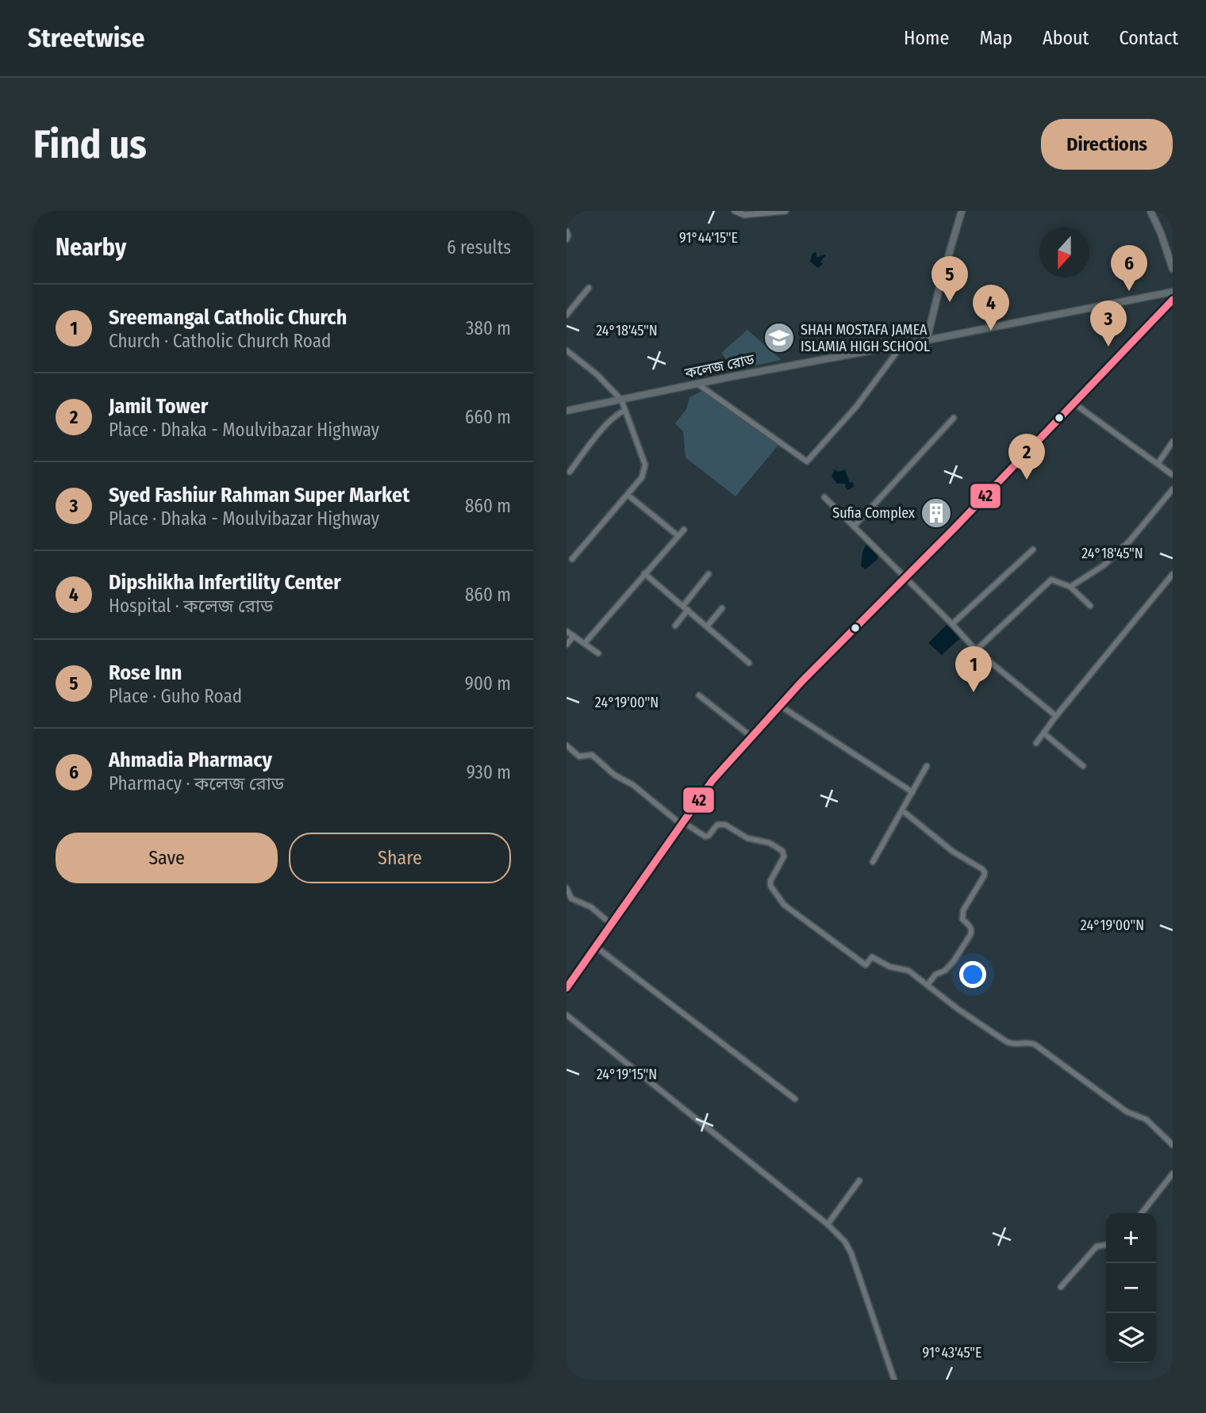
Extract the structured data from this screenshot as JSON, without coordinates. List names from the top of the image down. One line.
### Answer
{"streets":{"main road":["কলেজ রোড"]},"places":{"school or university":["SHAH MOSTAFA JAMEA ISLAMIA HIGH SCHOOL"],"building":["Sufia Complex"]},"lines":["transit line 42"],"north":"bottom","page":{"header":"Streetwise","nav":["Home","Map","About","Contact"],"buttons":["Directions",["Save","Share"]],"title":"Find us","heading":["Nearby","6 results"],"pins":["6","5","4","3","2","1"],"list":[{"mark":"1","name":"Sreemangal Catholic Church","note":"Church · Catholic Church Road","value":"380 m"},{"mark":"2","name":"Jamil Tower","note":"Place · Dhaka - Moulvibazar Highway","value":"660 m"},{"mark":"3","name":"Syed Fashiur Rahman Super Market","note":"Place · Dhaka - Moulvibazar Highway","value":"860 m"},{"mark":"4","name":"Dipshikha Infertility Center","note":"Hospital · কলেজ রোড","value":"860 m"},{"mark":"5","name":"Rose Inn","note":"Place · Guho Road","value":"900 m"},{"mark":"6","name":"Ahmadia Pharmacy","note":"Pharmacy · কলেজ রোড","value":"930 m"}],"map_buttons":["+","−"]},"coordinates":["91°44'15\"E","24°18'45\"N","24°19'00\"N","24°19'15\"N","91°43'45\"E"]}
